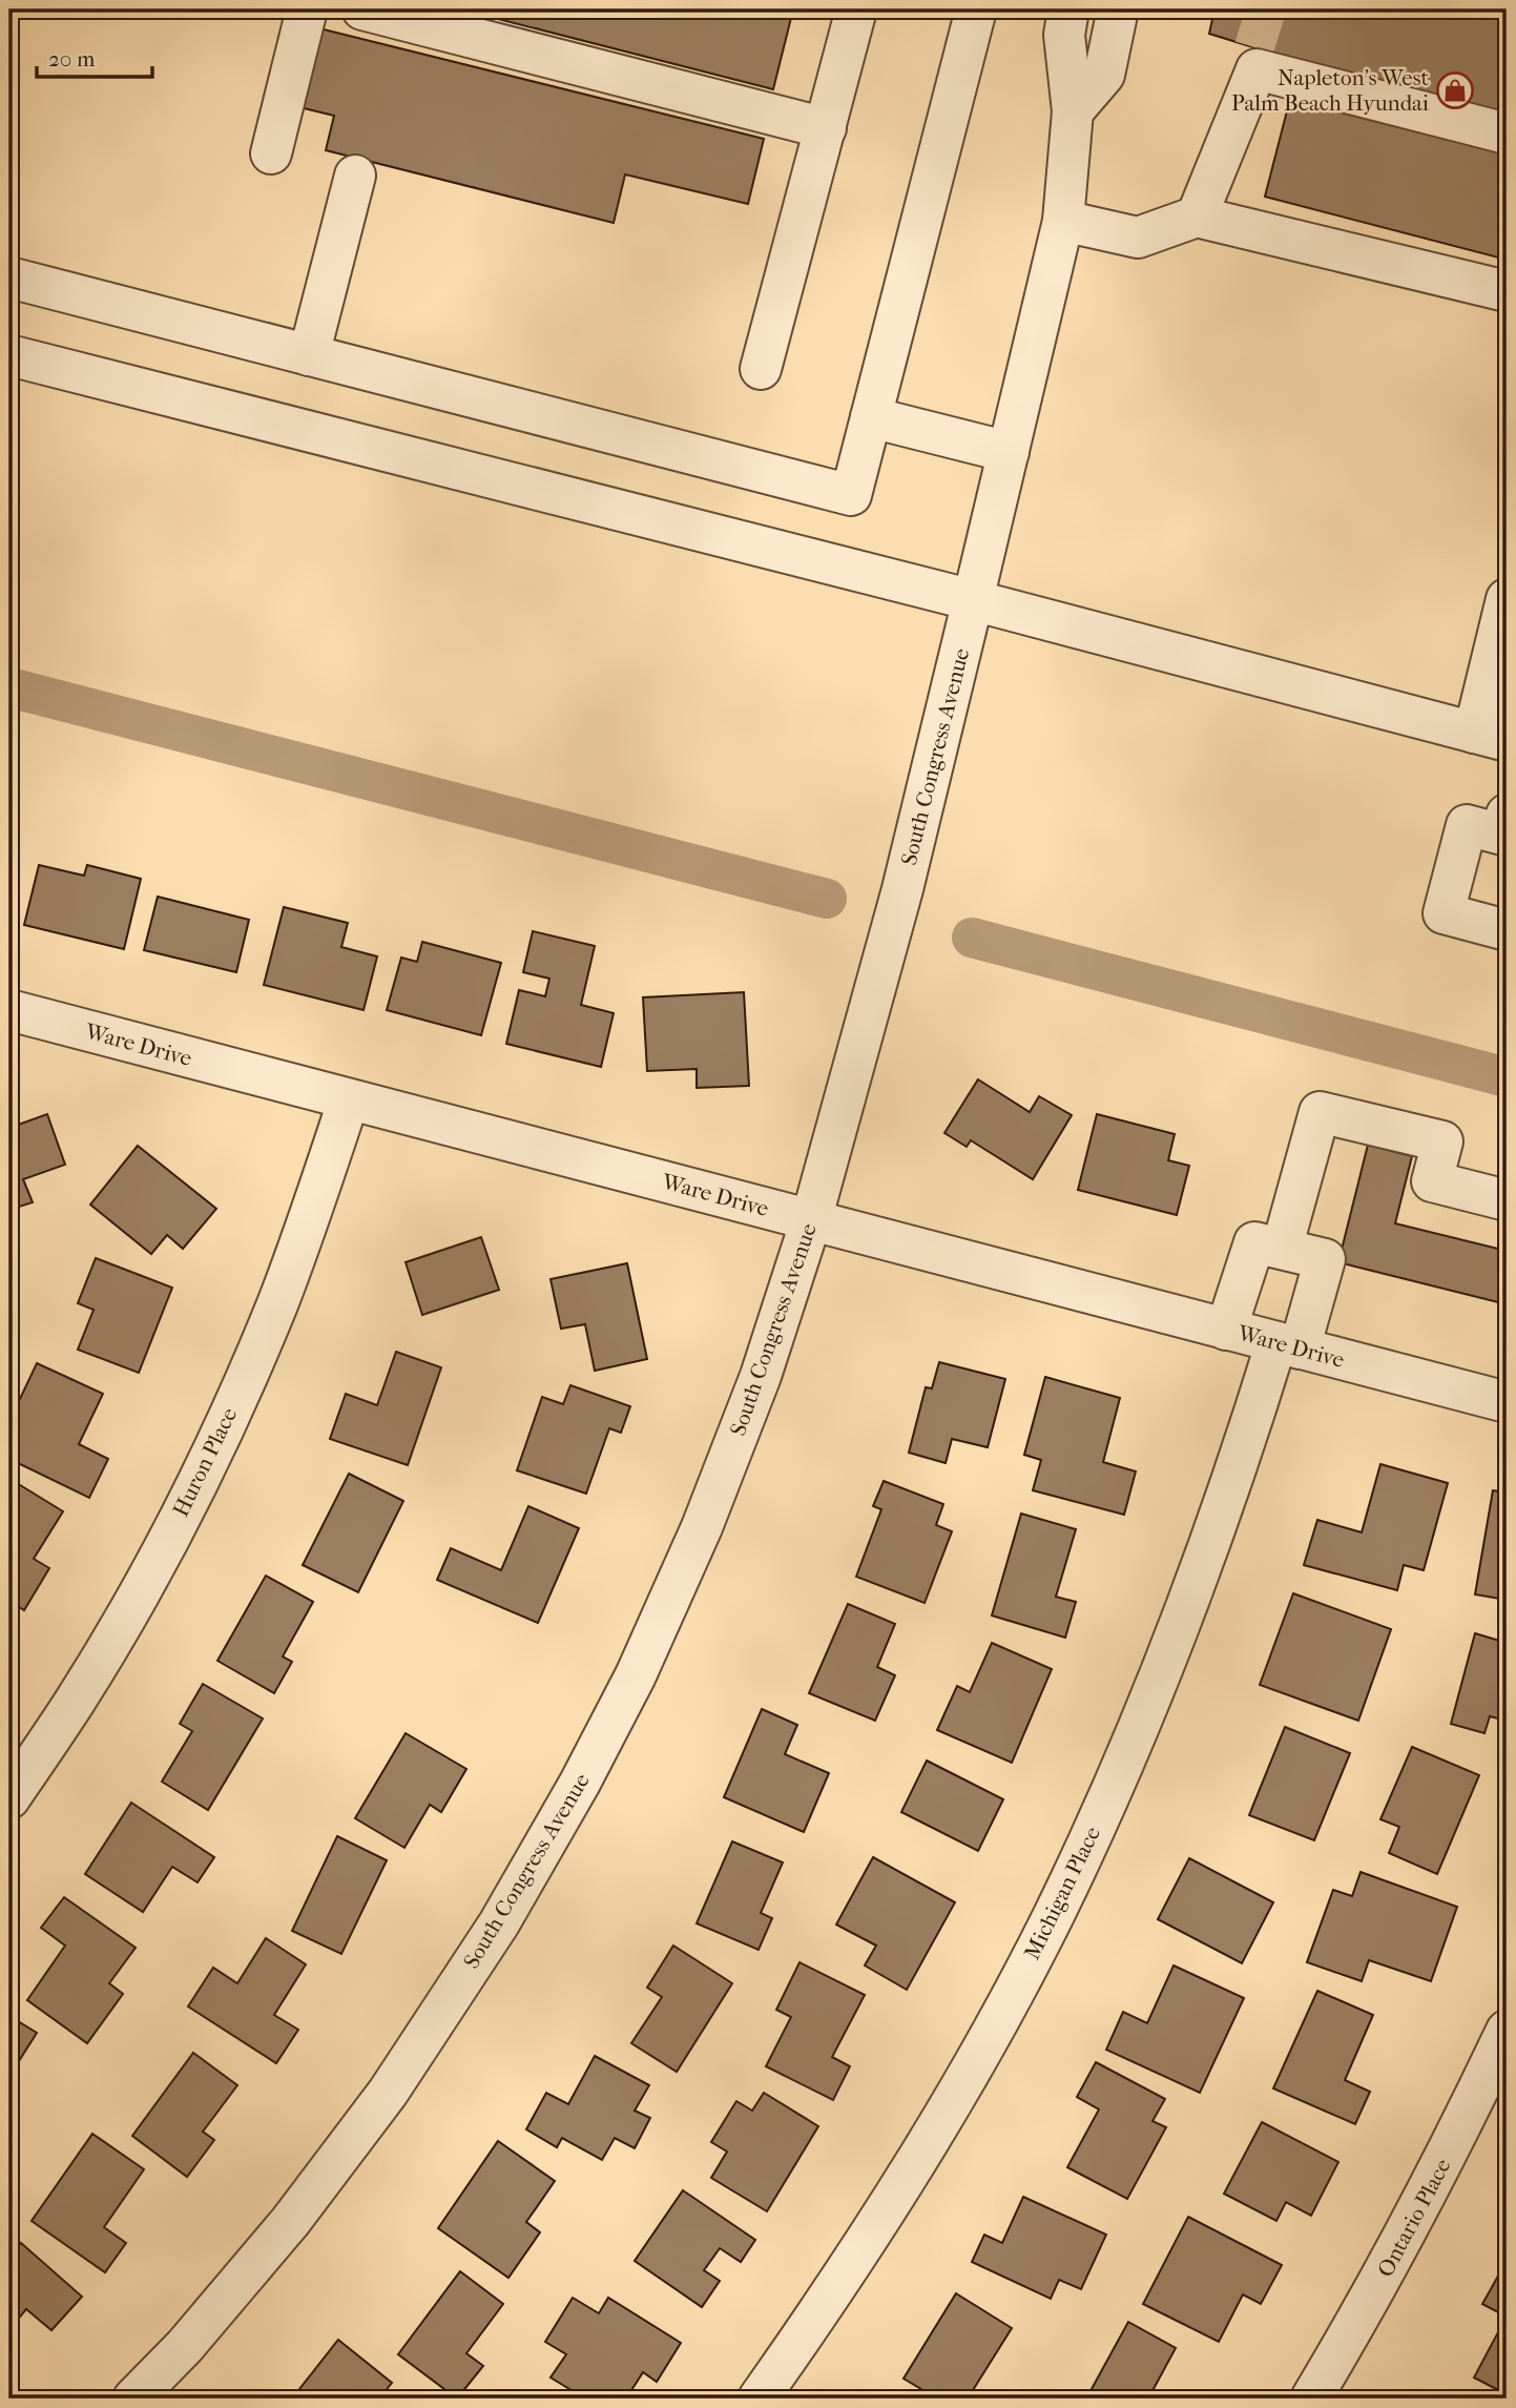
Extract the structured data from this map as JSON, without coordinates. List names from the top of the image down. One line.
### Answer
{"streets":{"street":["South Congress Avenue","Ware Drive","Huron Place","Michigan Place","Ontario Place"]},"crossings":[["South Congress Avenue","Ware Drive"],["Ware Drive","Huron Place"],["Ware Drive","Michigan Place"]],"places":{"shop":["Napleton's West Palm Beach Hyundai"]},"scale_bar":"20 m"}
